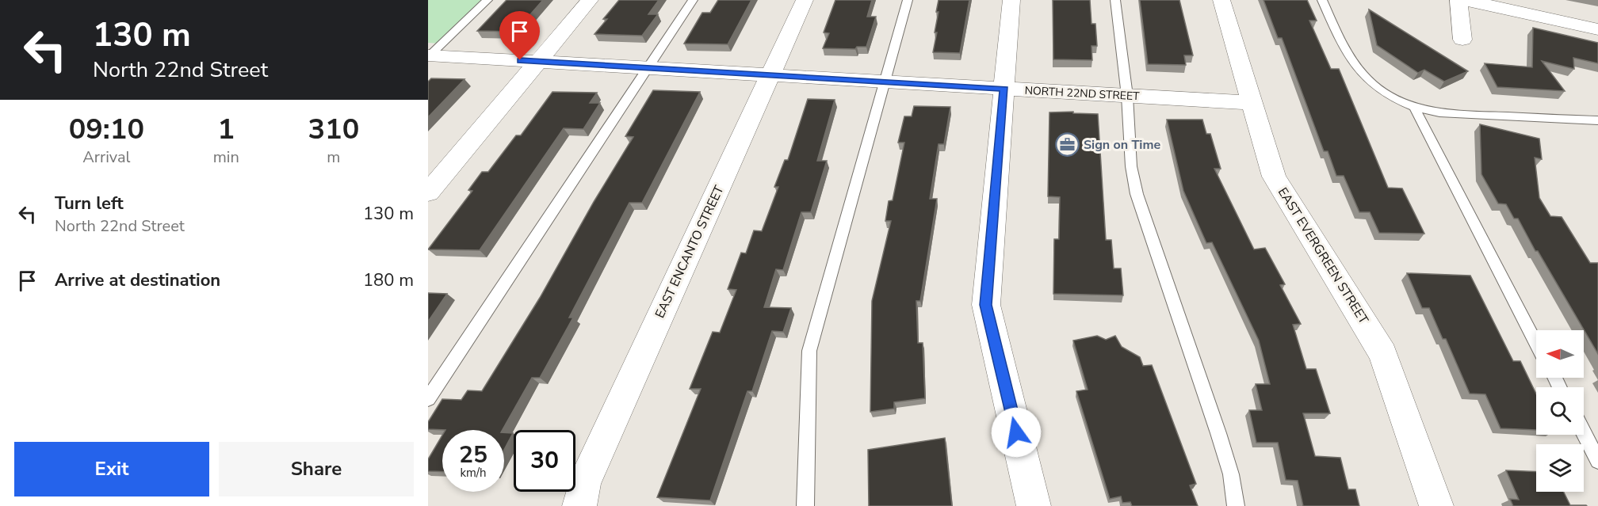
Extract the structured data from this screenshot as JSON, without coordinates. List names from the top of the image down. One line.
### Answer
{"streets":{"street":["NORTH 22ND STREET","EAST ENCANTO STREET","EAST EVERGREEN STREET"]},"crossings":[["NORTH 22ND STREET","EAST ENCANTO STREET"],["NORTH 22ND STREET","EAST EVERGREEN STREET"]],"places":{"office":["Sign on Time"]},"north":"left","page":{"turn":["130 m","North 22nd Street"],"eta":["09:10","Arrival","1","min","310","m"],"list":[{"name":"Turn left","note":"North 22nd Street","value":"130 m"},{"name":"Arrive at destination","value":"180 m"}],"speed":"25 km/h","limit":"30","buttons":["Exit","Share"]}}
